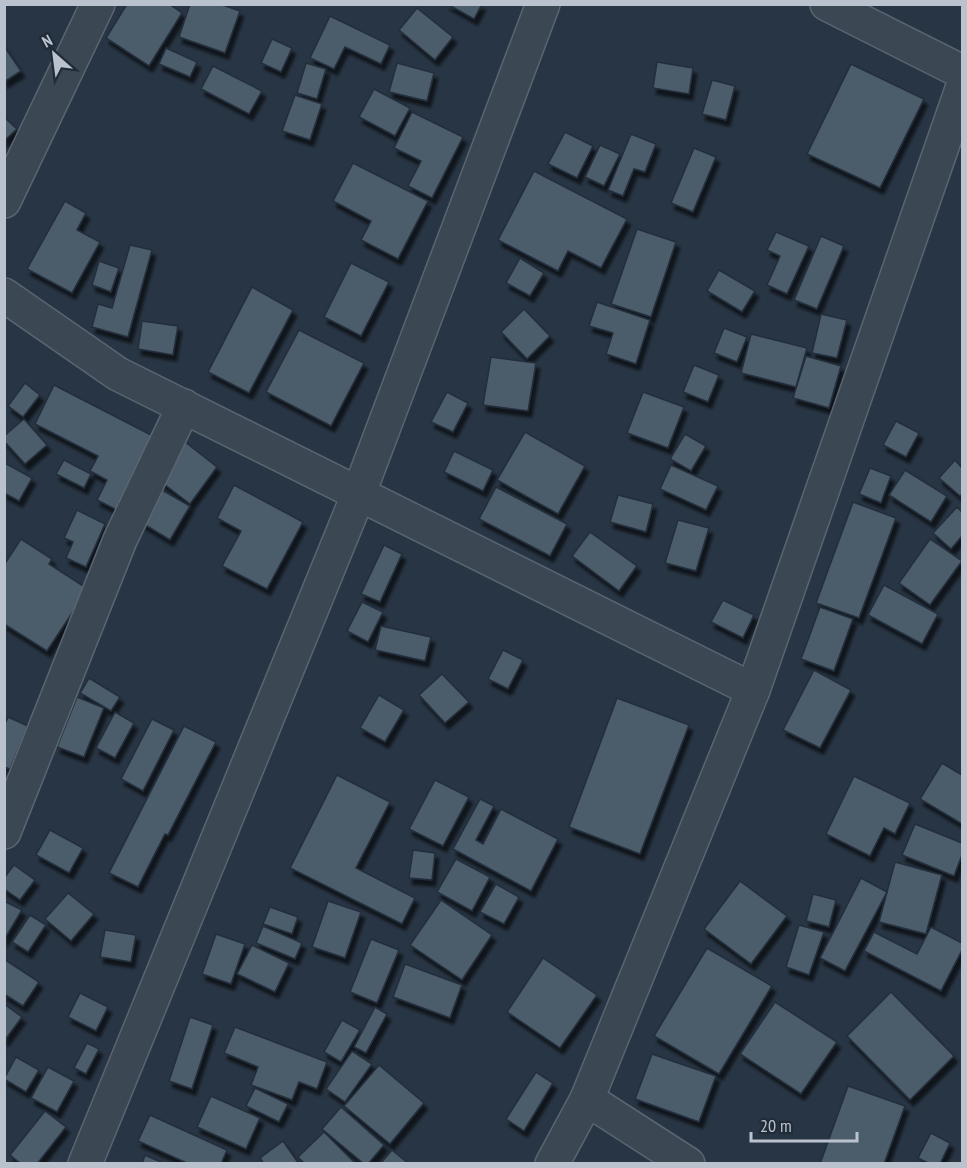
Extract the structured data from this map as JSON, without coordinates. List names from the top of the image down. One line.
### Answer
{"scale_bar":"20 m","north":"top left"}
